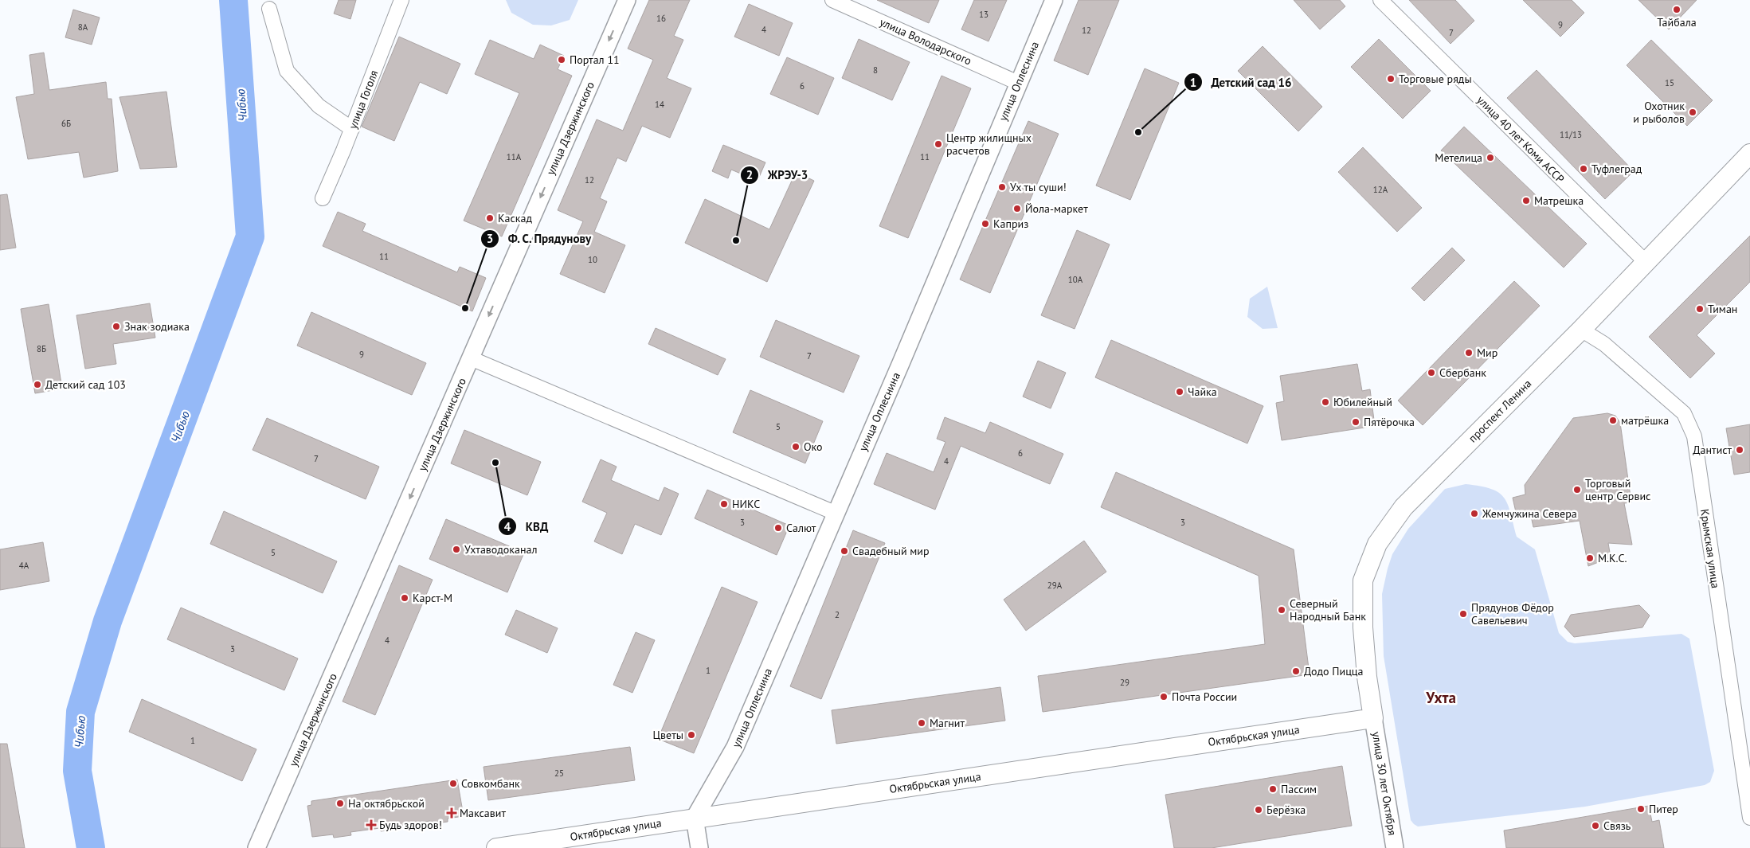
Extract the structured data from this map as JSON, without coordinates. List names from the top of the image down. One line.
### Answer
{"streets":{"main road":["проспект Ленина","Октябрьская улица"],"street":["улица Володарского","улица Оплеснина","улица Гоголя","улица Дзержинского","улица 40 лет Коми АССР","Крымская улица","улица 30 лет Октября"]},"crossings":[["улица Володарского","улица Оплеснина"],["улица Оплеснина","Октябрьская улица"],["улица 40 лет Коми АССР","проспект Ленина"],["проспект Ленина","Крымская улица"],["проспект Ленина","Октябрьская улица"],["проспект Ленина","улица 30 лет Октября"],["Октябрьская улица","улица 30 лет Октября"]],"one_way":["улица Дзержинского"],"districts":["Ухта"],"water":["Чибью"],"places":{"other":["Тайбала","Портал 11","Торговые ряды","Охотник и рыболов","Детский сад 16","Центр жилищных расчетов","Метелица","Туфлеград","Ух ты суши!","Матрешка","Йола-маркет","Каскад","Каприз","ЖРЭУ-3","Ф. С. Прядунову","Тиман","Знак зодиака","Мир","Сбербанк","Детский сад 103","Чайка","Юбилейный","матрёшка","Пятёрочка","Око","Дантист","КВД","Торговый центр Сервис","НИКС","Жемчужина Севера","Салют","Ухтаводоканал","Свадебный мир","М.К.С.","Карст-М","Северный Народный Банк","Прядунов Фёдор Савельевич","Додо Пицца","Почта России","Магнит","Цветы","Совкомбанк","Пассим","На октябрьской","Питер","Берёзка","Связь"],"health":["Максавит","Будь здоров!"]},"house_numbers":["13","16","9","8А","4","12","7","8","15","6","14","6Б","11/13","11А","11","12","12А","11","10","10А","8Б","9","7","5","6","7","4","3","3","5","4А","29А","2","4","3","1","29","1","25"]}
